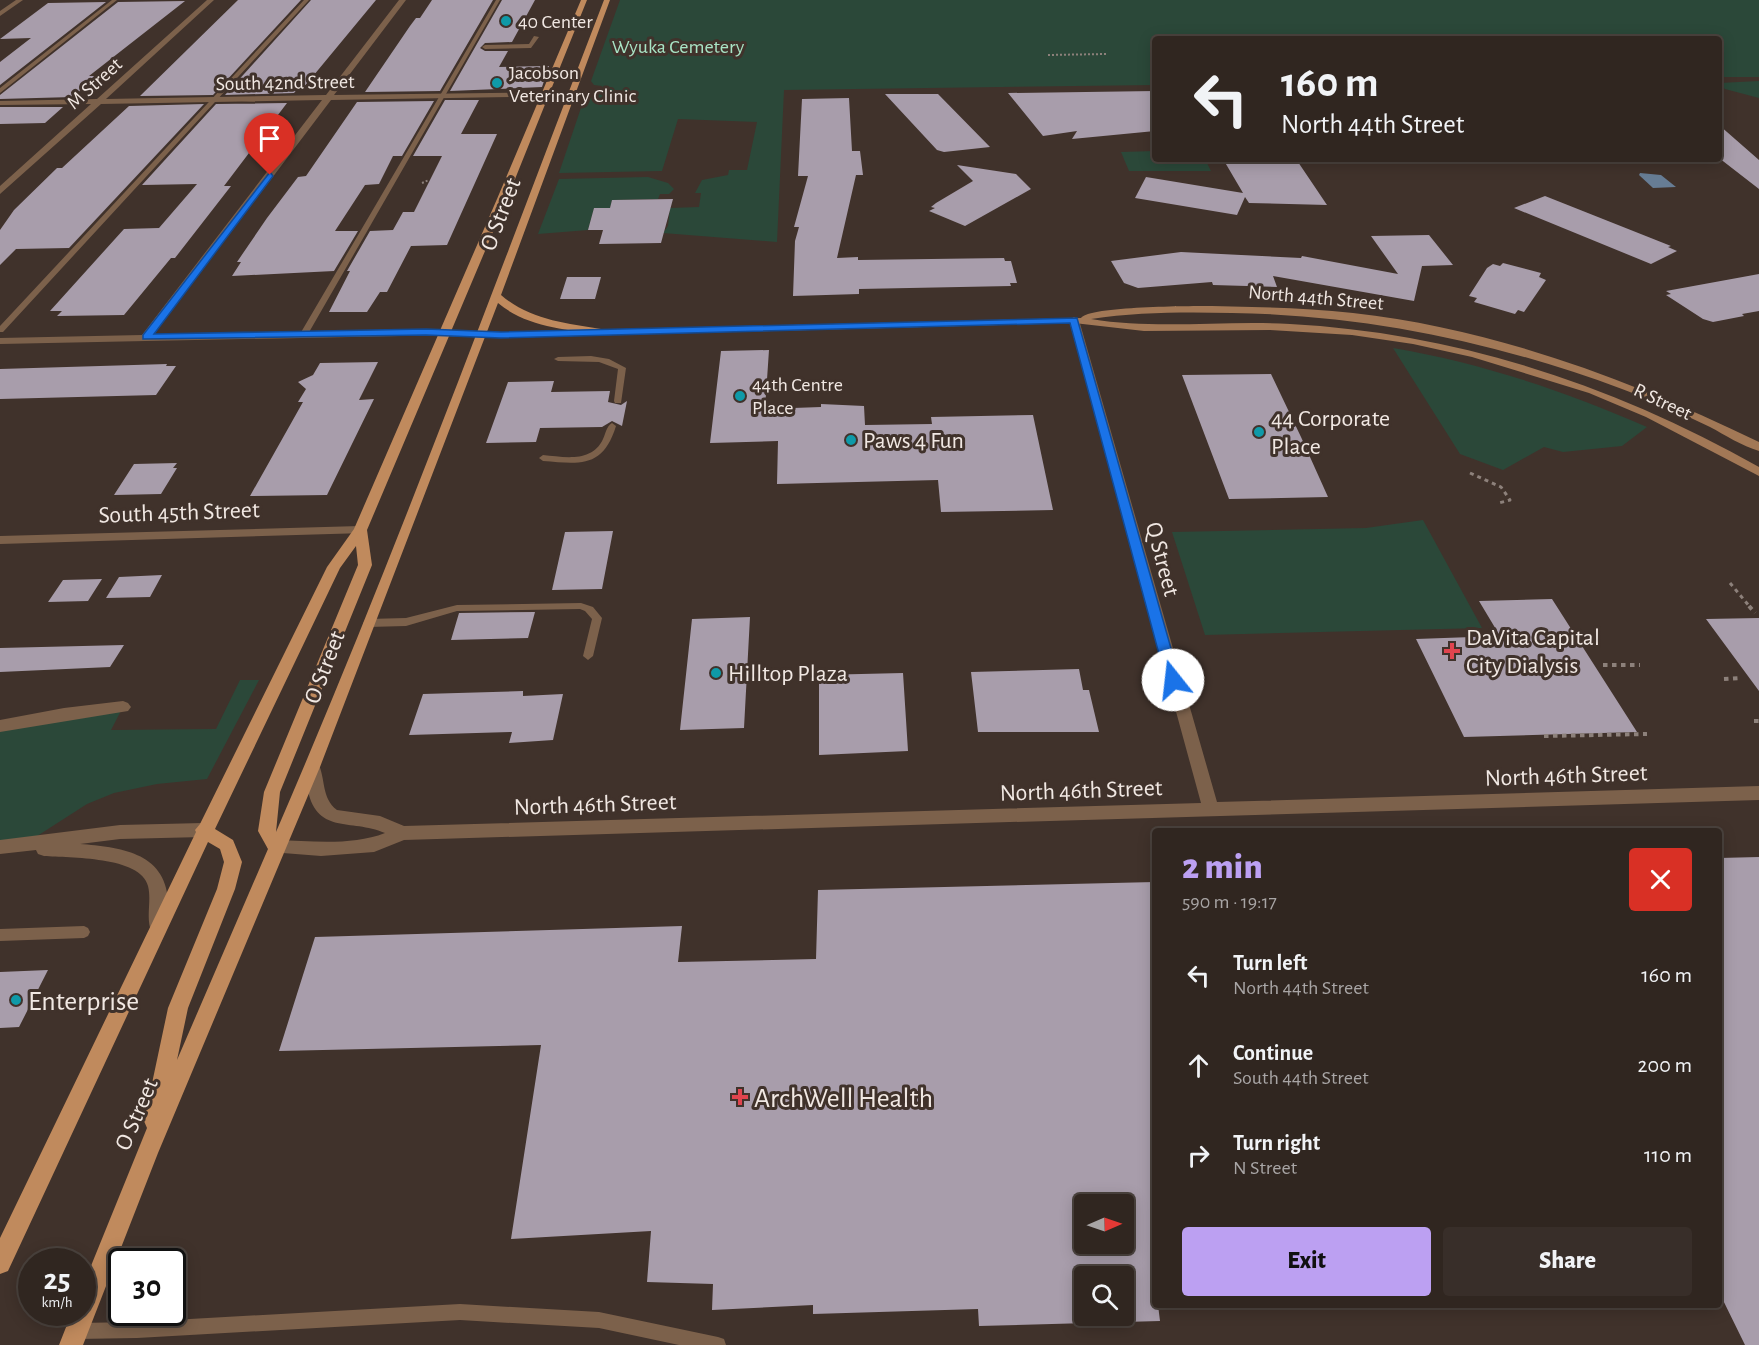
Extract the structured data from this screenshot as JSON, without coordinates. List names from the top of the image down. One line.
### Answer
{"streets":{"main road":["O Street","North 44th Street","R Street"],"street":["South 42nd Street","M Street","South 45th Street","Q Street","North 46th Street"]},"crossings":[["South 42nd Street","M Street"],["South 42nd Street","O Street"],["O Street","North 44th Street"],["O Street","South 45th Street"],["O Street","North 46th Street"],["North 44th Street","R Street"],["North 44th Street","Q Street"],["Q Street","North 46th Street"]],"parks":["Wyuka Cemetery"],"places":{"other":["40 Center","Jacobson Veterinary Clinic","44th Centre Place","44 Corporate Place","Paws 4 Fun","Hilltop Plaza","Enterprise"],"health":["DaVita Capital City Dialysis","ArchWell Health"]},"north":"right","page":{"turn":["160 m","North 44th Street"],"heading":["2 min","590 m · 19:17"],"list":[{"name":"Turn left","note":"North 44th Street","value":"160 m"},{"name":"Continue","note":"South 44th Street","value":"200 m"},{"name":"Turn right","note":"N Street","value":"110 m"}],"buttons":["Exit","Share"],"speed":"25 km/h","limit":"30"}}
